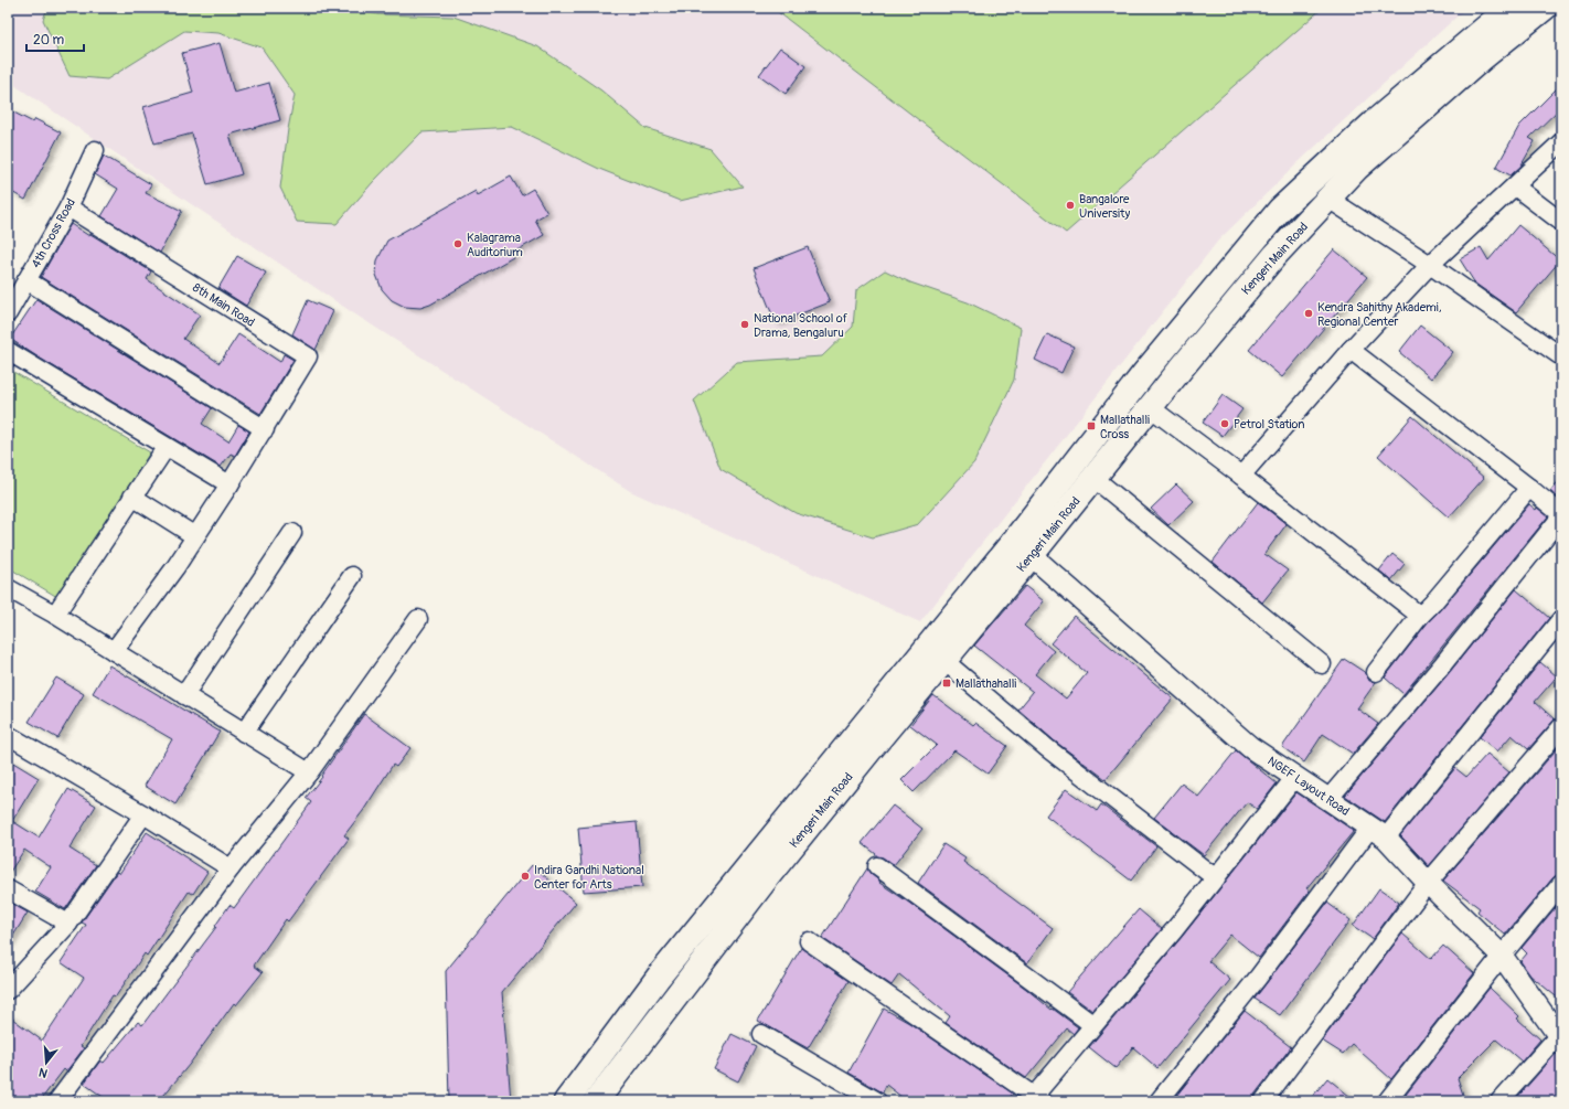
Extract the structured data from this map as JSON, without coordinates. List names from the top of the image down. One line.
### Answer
{"streets":{"main road":["Kengeri Main Road"],"street":["4th Cross Road","8th Main Road","NGEF Layout Road"]},"crossings":[["4th Cross Road","8th Main Road"],["Kengeri Main Road","NGEF Layout Road"]],"places":{"other":["Bangalore University","Kalagrama Auditorium","Kendra Sahithy Akademi, Regional Center","National School of Drama, Bengaluru","Petrol Station","Indira Gandhi National Center for Arts"],"transit":["Mallathalli Cross","Mallathahalli"]},"scale_bar":"20 m","north":"bottom"}
